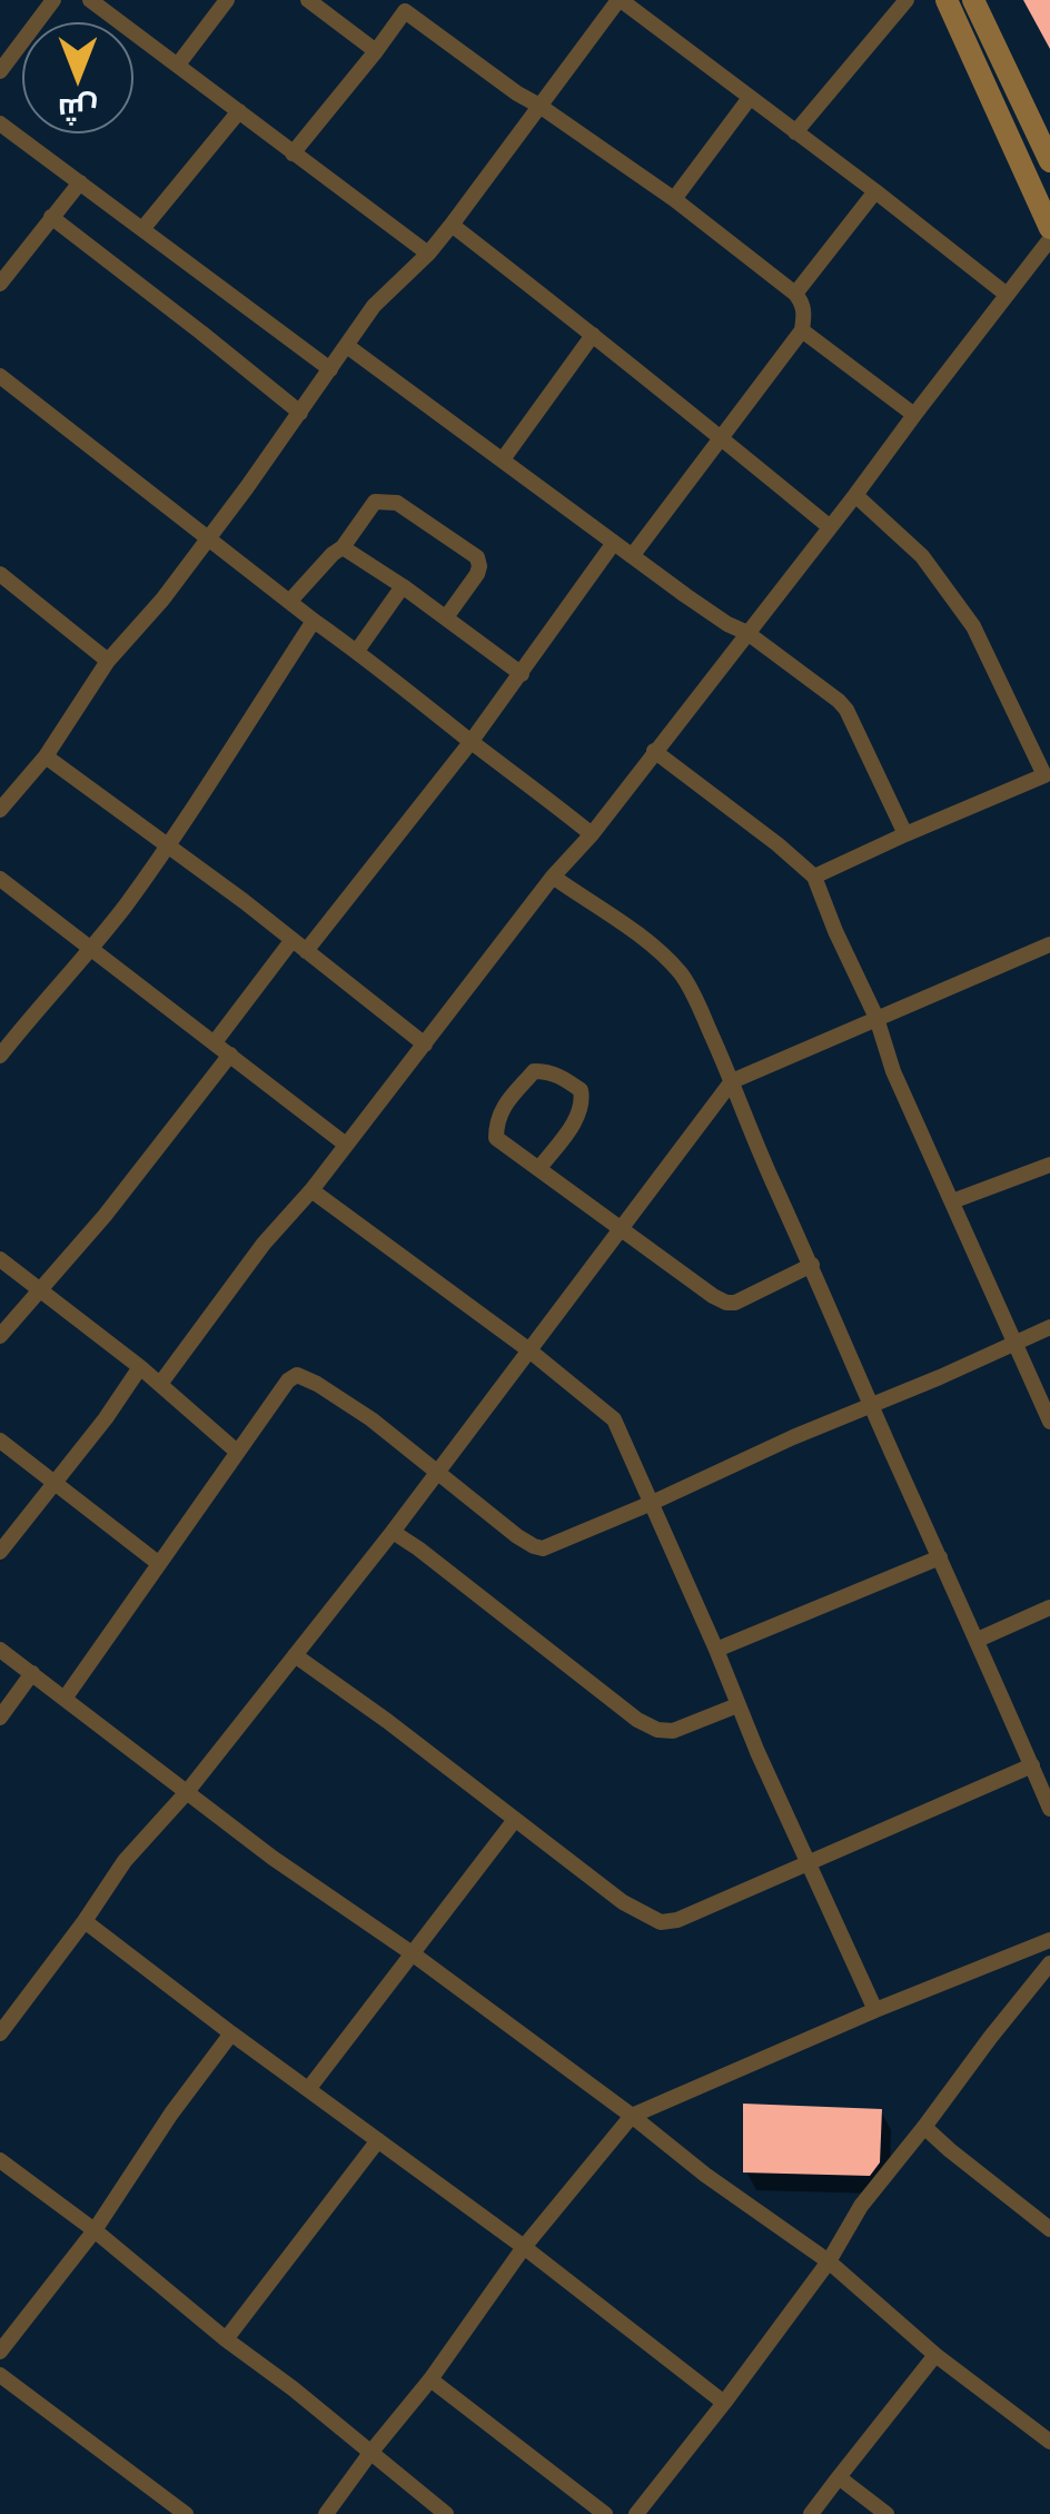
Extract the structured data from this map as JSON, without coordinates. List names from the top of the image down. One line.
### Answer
{"north":"bottom"}
